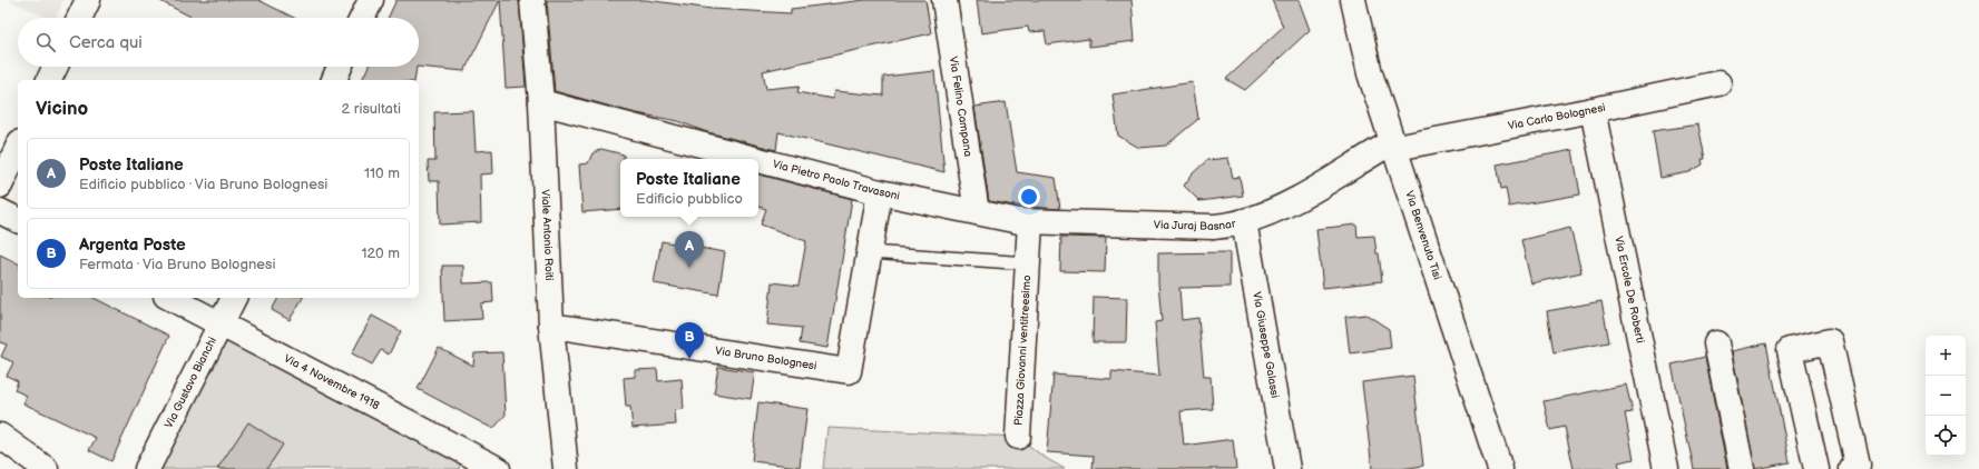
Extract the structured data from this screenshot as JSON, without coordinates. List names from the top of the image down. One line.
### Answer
{"streets":{"street":["Via Felino Campana","Via Carlo Bolognesi","Via Pietro Paolo Travasoni","Via Juraj Basnar","Viale Antonio Roiti","Via Benvenuto Tisi","Via Ercole De Roberti","Via Giuseppe Galassi","Piazza Giovanni ventitreesimo","Via Bruno Bolognesi","Via Gustavo Bianchi","Via 4 Novembre 1918"]},"crossings":[["Via Felino Campana","Via Pietro Paolo Travasoni"],["Via Felino Campana","Via Juraj Basnar"],["Via Carlo Bolognesi","Via Juraj Basnar"],["Via Carlo Bolognesi","Via Benvenuto Tisi"],["Via Carlo Bolognesi","Via Ercole De Roberti"],["Via Pietro Paolo Travasoni","Via Juraj Basnar"],["Via Pietro Paolo Travasoni","Viale Antonio Roiti"],["Via Juraj Basnar","Via Benvenuto Tisi"],["Via Juraj Basnar","Via Giuseppe Galassi"],["Via Juraj Basnar","Piazza Giovanni ventitreesimo"],["Viale Antonio Roiti","Via Bruno Bolognesi"],["Piazza Giovanni ventitreesimo","Via Bruno Bolognesi"],["Via Gustavo Bianchi","Via 4 Novembre 1918"]],"page":{"search":"Cerca qui","heading":["Vicino","2 risultati"],"list":[{"mark":"A","name":"Poste Italiane","note":"Edificio pubblico · Via Bruno Bolognesi","value":"110 m"},{"mark":"B","name":"Argenta Poste","note":"Fermata · Via Bruno Bolognesi","value":"120 m"}],"popup":["Poste Italiane","Edificio pubblico"],"pins":["A","B"],"map_buttons":["+","−"]}}
